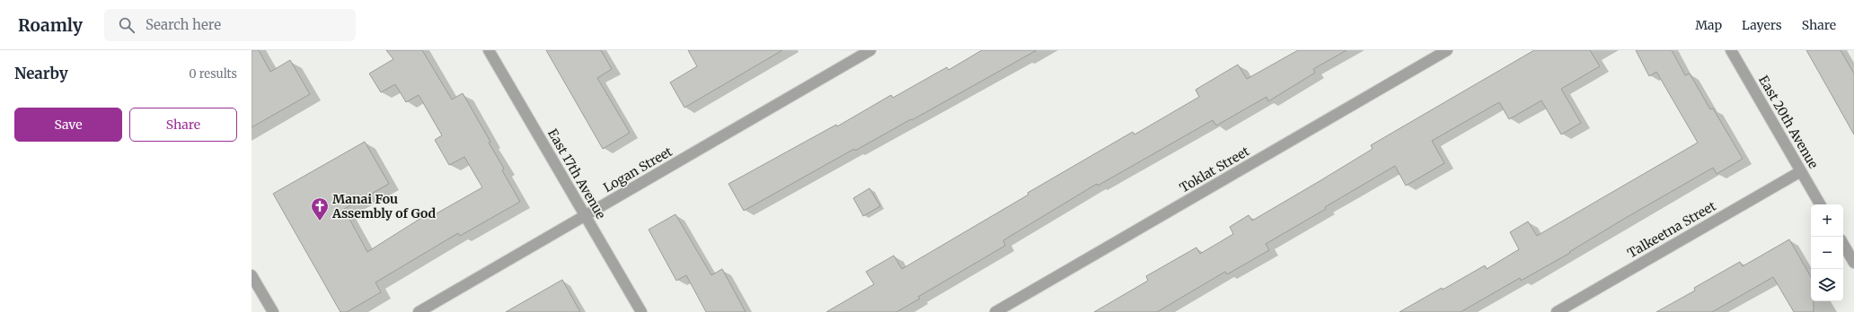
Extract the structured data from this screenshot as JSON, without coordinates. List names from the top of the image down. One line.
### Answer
{"streets":{"street":["East 20th Avenue","Logan Street","Toklat Street","East 17th Avenue","Talkeetna Street"]},"crossings":[["East 20th Avenue","Talkeetna Street"],["Logan Street","East 17th Avenue"]],"places":{"church":["Manai Fou Assembly of God"]},"page":{"header":"Roamly","search":"Search here","nav":["Map","Layers","Share"],"heading":["Nearby","0 results"],"buttons":["Save","Share"],"map_buttons":["+","−"]}}
